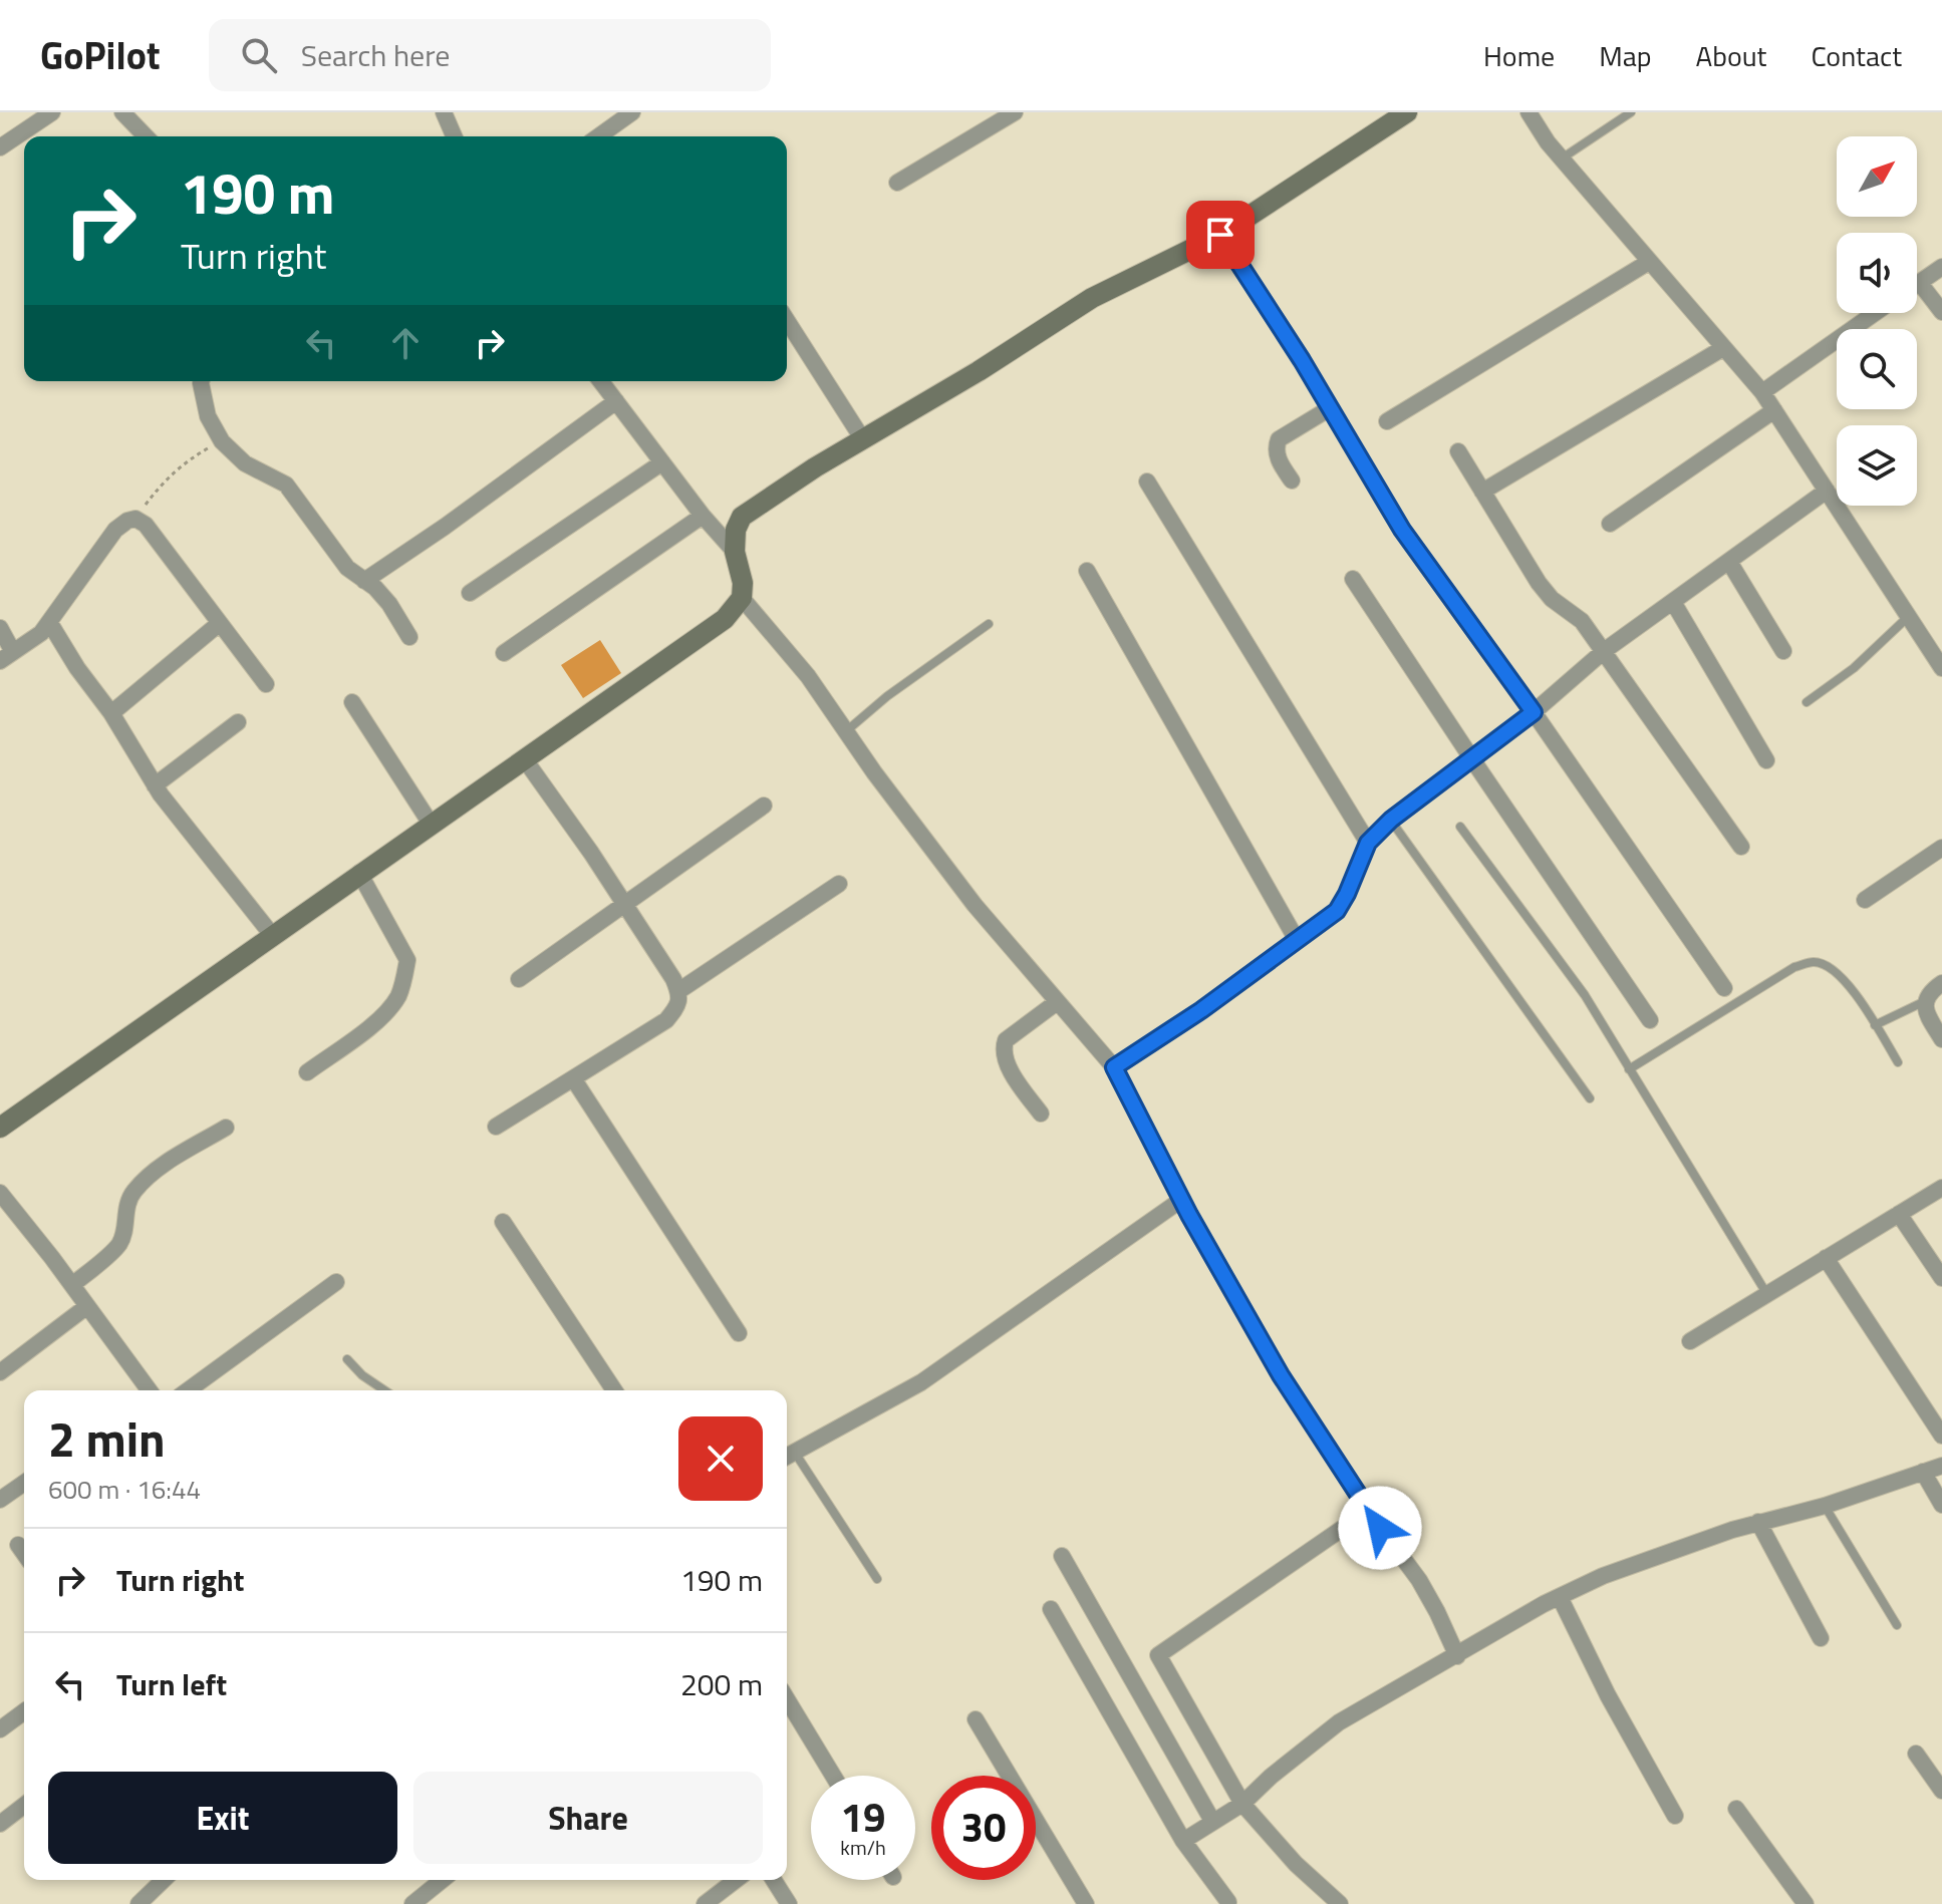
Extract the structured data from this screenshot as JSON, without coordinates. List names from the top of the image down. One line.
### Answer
{"north":"top right","page":{"header":"GoPilot","search":"Search here","nav":["Home","Map","About","Contact"],"turn":["190 m","Turn right"],"heading":["2 min","600 m · 16:44"],"list":[{"name":"Turn right","value":"190 m"},{"name":"Turn left","value":"200 m"}],"buttons":["Exit","Share"],"speed":"19 km/h","limit":"30"}}
